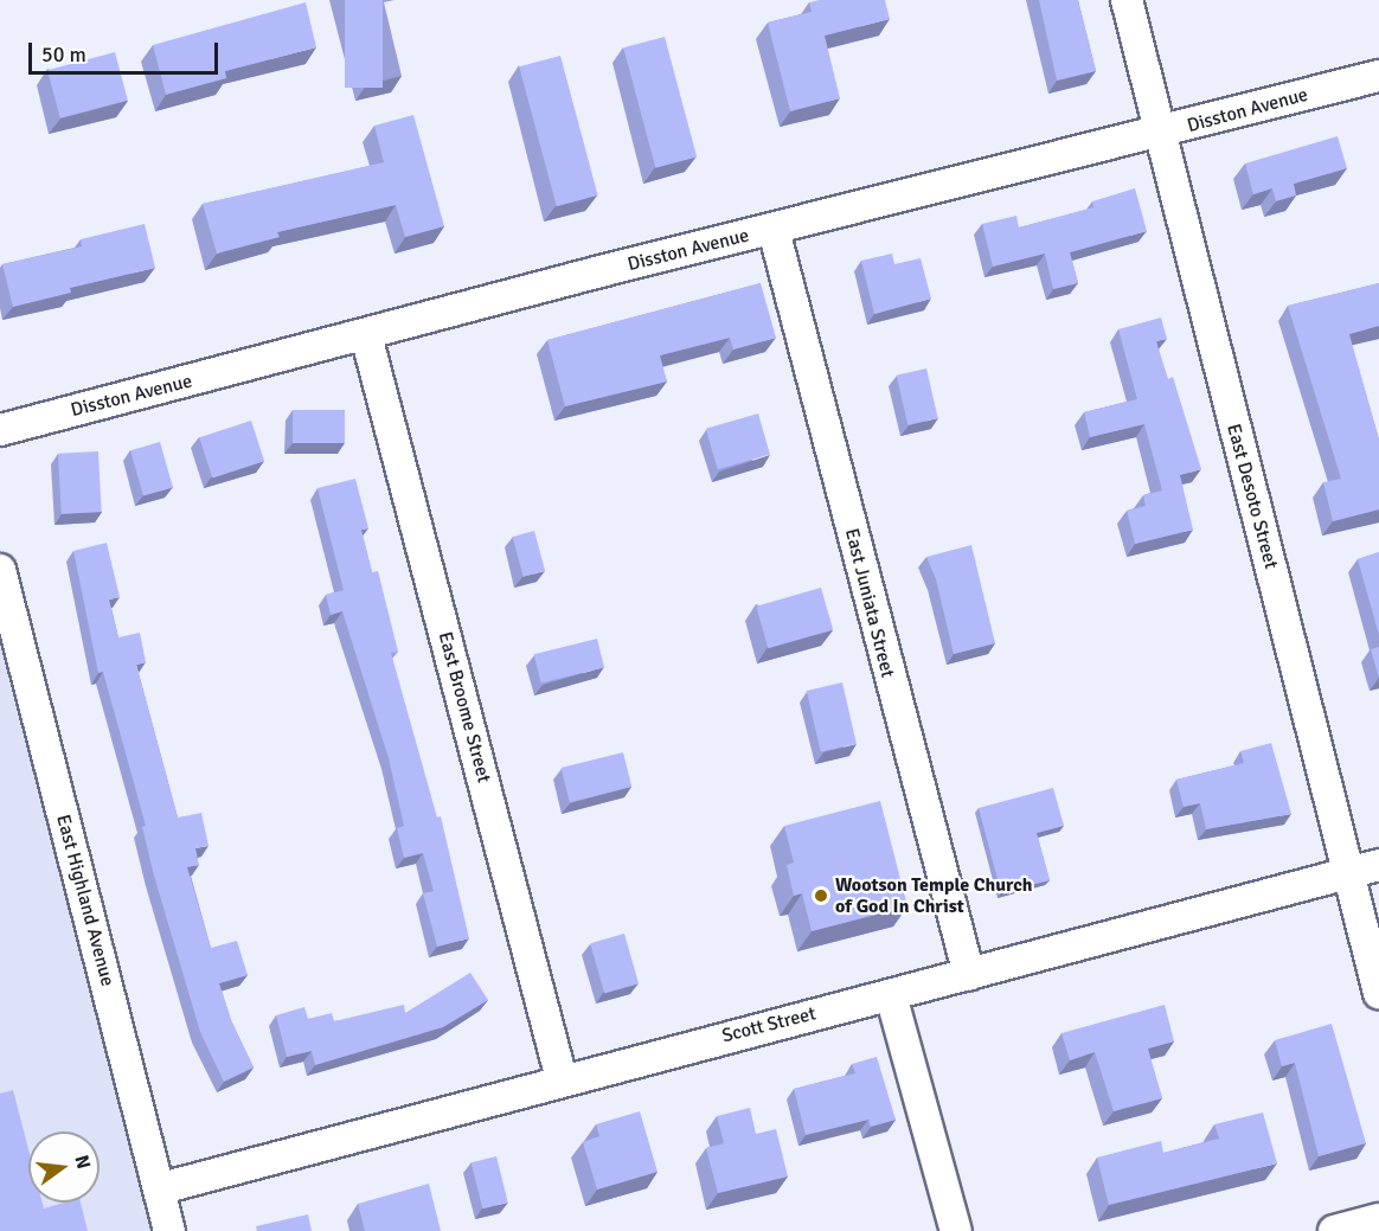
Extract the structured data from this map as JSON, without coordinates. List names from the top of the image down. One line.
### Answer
{"streets":{"street":["Disston Avenue","East Desoto Street","East Juniata Street","East Broome Street","East Highland Avenue","Scott Street"]},"crossings":[["Disston Avenue","East Desoto Street"],["Disston Avenue","East Juniata Street"],["Disston Avenue","East Broome Street"],["East Desoto Street","Scott Street"],["East Juniata Street","Scott Street"],["East Broome Street","Scott Street"],["East Highland Avenue","Scott Street"]],"places":["Wootson Temple Church of God In Christ"],"scale_bar":"50 m","north":"right"}
